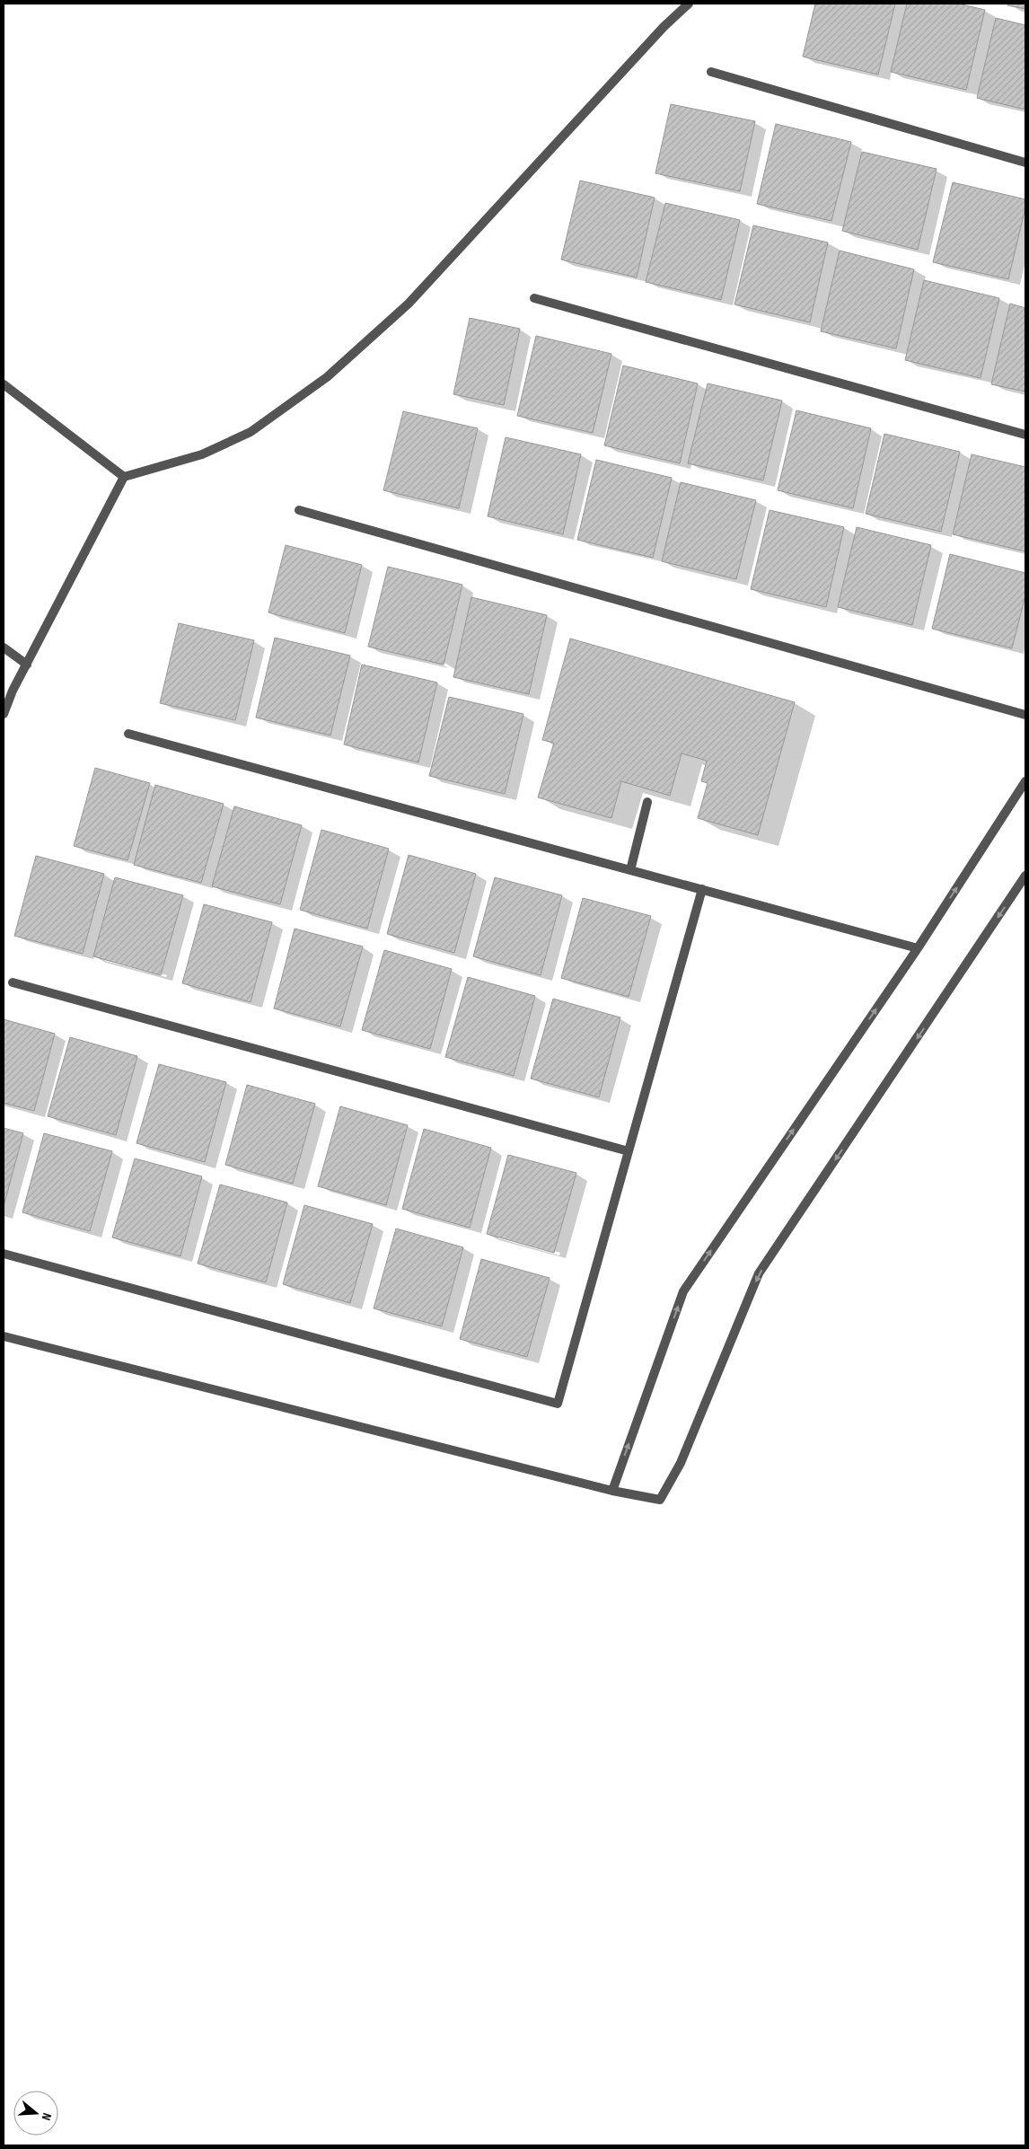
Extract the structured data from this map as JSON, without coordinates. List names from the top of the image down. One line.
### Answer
{"north":"right"}
